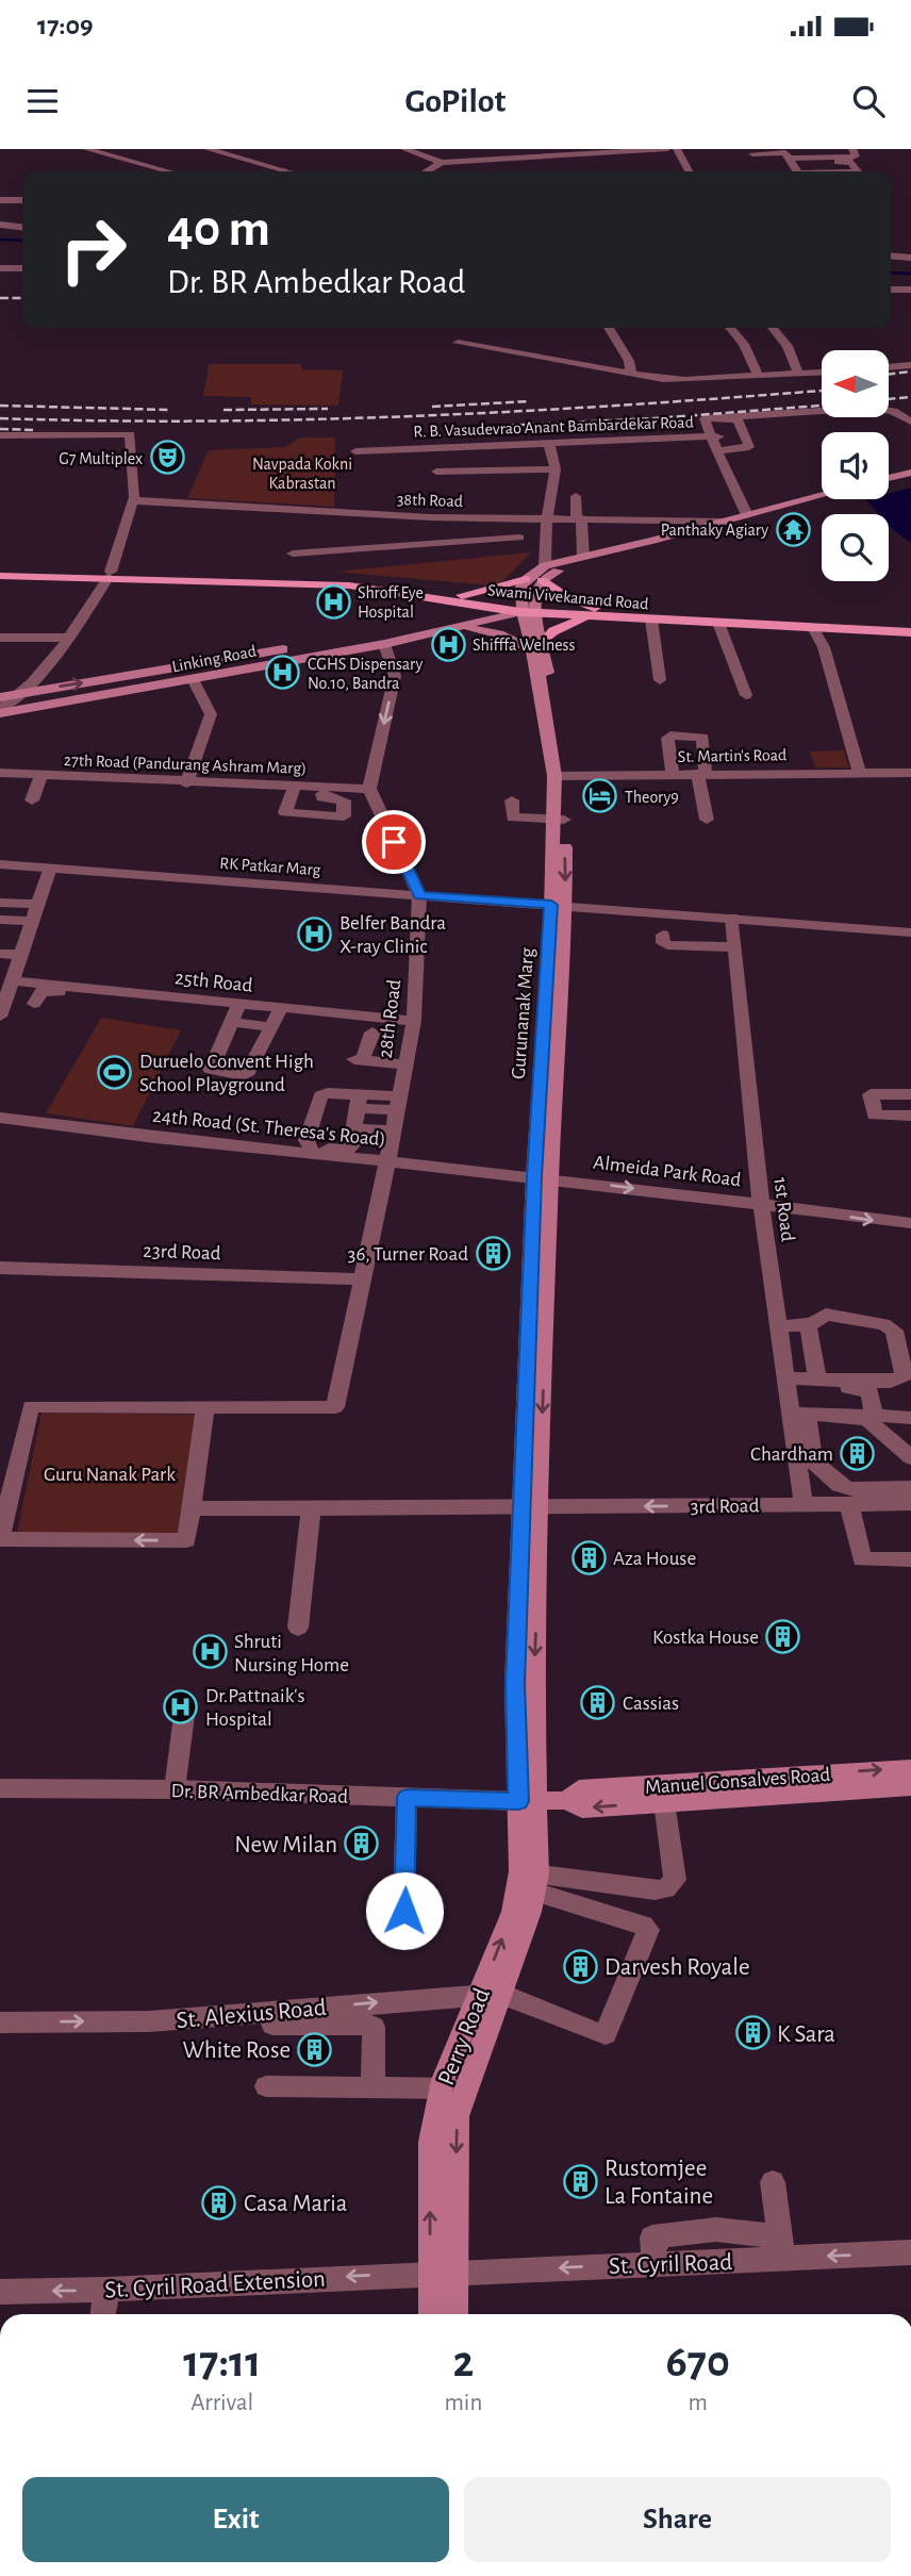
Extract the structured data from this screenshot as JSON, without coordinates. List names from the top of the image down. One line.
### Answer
{"streets":{"main road":["Swami Vivekanand Road","Linking Road","Gurunanak Marg","Manuel Gonsalves Road","Perry Road"],"street":["R. B. Vasudevrao Anant Bambardekar Road","38th Road","St. Martin's Road","27th Road (Pandurang Ashram Marg)","RK Patkar Marg","25th Road","28th Road","24th Road (St. Theresa's Road)","Almeida Park Road","1st Road","23rd Road","3rd Road","Dr. BR Ambedkar Road","St. Alexius Road","St. Cyril Road","St. Cyril Road Extension"]},"crossings":[["Swami Vivekanand Road","Linking Road"],["Swami Vivekanand Road","Gurunanak Marg"],["Linking Road","Gurunanak Marg"],["St. Martin's Road","Gurunanak Marg"],["27th Road (Pandurang Ashram Marg)","28th Road"],["RK Patkar Marg","Gurunanak Marg"],["RK Patkar Marg","28th Road"],["RK Patkar Marg","1st Road"],["25th Road","28th Road"],["Gurunanak Marg","24th Road (St. Theresa's Road)"],["Gurunanak Marg","Almeida Park Road"],["Gurunanak Marg","3rd Road"],["Gurunanak Marg","Manuel Gonsalves Road"],["Gurunanak Marg","Dr. BR Ambedkar Road"],["Gurunanak Marg","Perry Road"],["28th Road","24th Road (St. Theresa's Road)"],["28th Road","23rd Road"],["24th Road (St. Theresa's Road)","Almeida Park Road"],["Almeida Park Road","1st Road"],["1st Road","3rd Road"],["Manuel Gonsalves Road","Dr. BR Ambedkar Road"],["Manuel Gonsalves Road","Perry Road"],["Dr. BR Ambedkar Road","Perry Road"],["St. Alexius Road","Perry Road"],["Perry Road","St. Cyril Road"],["Perry Road","St. Cyril Road Extension"],["St. Cyril Road","St. Cyril Road Extension"]],"one_way":["Almeida Park Road","3rd Road","St. Cyril Road","St. Cyril Road Extension"],"parks":["Navpada Kokni Kabrastan","Guru Nanak Park"],"places":{"theatre":["G7 Multiplex"],"temple":["Panthaky Agiary"],"hospital":["Shroff Eye Hospital","Shifffa Welness","CGHS Dispensary No.10, Bandra","Belfer Bandra X-ray Clinic","Shruti Nursing Home","Dr.Pattnaik's Hospital"],"hotel":["Theory9"],"sports":["Duruelo Convent High School Playground"],"building":["36, Turner Road","Chardham","Aza House","Kostka House","Cassias","New Milan","Darvesh Royale","K Sara","White Rose","Rustomjee La Fontaine","Casa Maria"]},"north":"left","page":{"status":"17:09","header":"GoPilot","turn":["40 m","Dr. BR Ambedkar Road"],"eta":["17:11","Arrival","2","min","670","m"],"buttons":["Exit","Share"]}}
